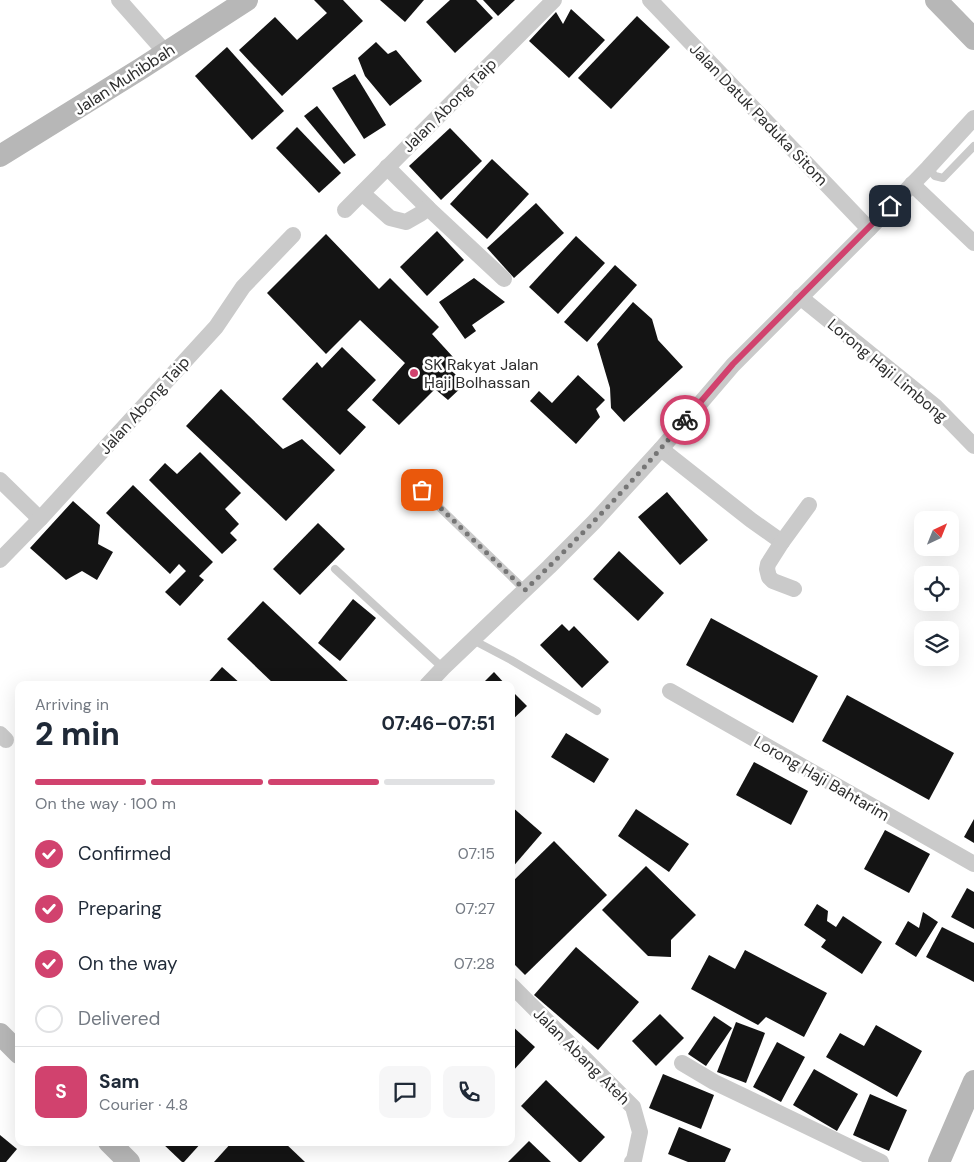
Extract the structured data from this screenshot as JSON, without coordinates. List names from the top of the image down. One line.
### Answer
{"streets":{"main road":["Jalan Muhibbah"],"street":["Jalan Abong Taip","Jalan Datuk Paduka Sitom","Lorong Haji Limbong","Lorong Haji Bahtarim","Jalan Abang Ateh"]},"places":["SK Rakyat Jalan Haji Bolhassan"],"north":"top right","page":{"heading":["2 min","Arriving in","07:46–07:51"],"panel":["Sam","Courier · 4.8"],"bar":"On the way · 100 m","list":[["Confirmed","07:15"],["Preparing","07:27"],["On the way","07:28"],"Delivered"],"round":"S"}}
